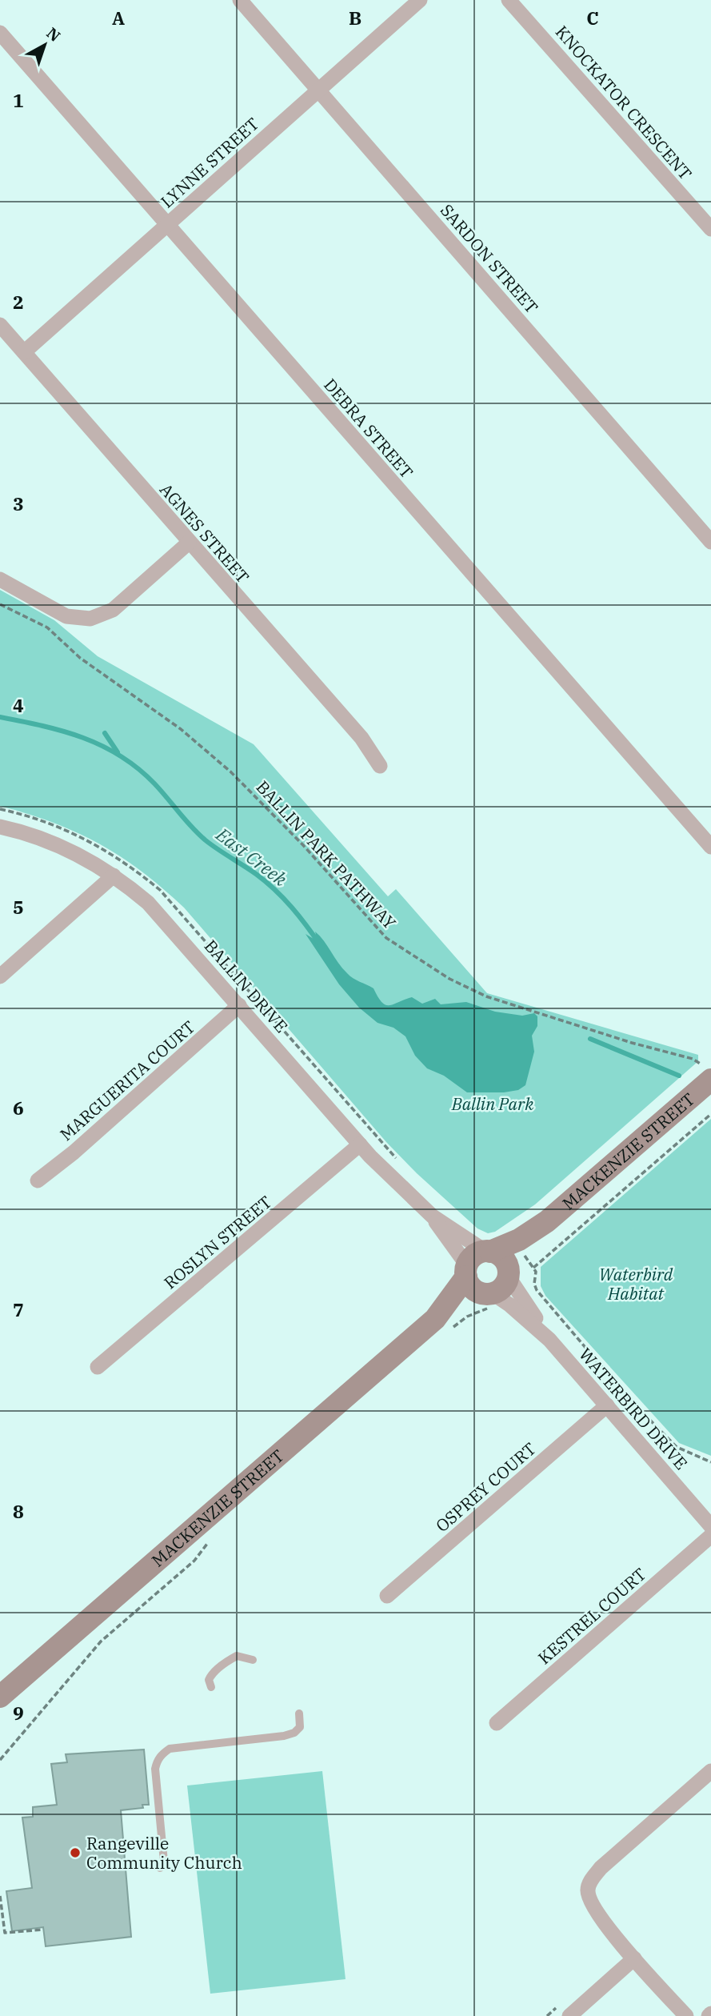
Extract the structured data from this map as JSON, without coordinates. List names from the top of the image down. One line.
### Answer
{"streets":{"main road":["MACKENZIE STREET"],"street":["KNOCKATOR CRESCENT","LYNNE STREET","SARDON STREET","DEBRA STREET","AGNES STREET","BALLIN DRIVE","MARGUERITA COURT","ROSLYN STREET","WATERBIRD DRIVE","OSPREY COURT","KESTREL COURT"],"path":["BALLIN PARK PATHWAY"]},"crossings":[["LYNNE STREET","SARDON STREET"],["LYNNE STREET","DEBRA STREET"],["LYNNE STREET","AGNES STREET"],["BALLIN PARK PATHWAY","MACKENZIE STREET"],["BALLIN DRIVE","MARGUERITA COURT"],["BALLIN DRIVE","MACKENZIE STREET"],["BALLIN DRIVE","ROSLYN STREET"],["BALLIN DRIVE","WATERBIRD DRIVE"],["MACKENZIE STREET","WATERBIRD DRIVE"],["WATERBIRD DRIVE","OSPREY COURT"]],"water":["East Creek"],"parks":["Ballin Park","Waterbird Habitat"],"places":["Rangeville Community Church"],"north":"top right","grid":{"columns":["A","B","C"],"rows":["1","2","3","4","5","6","7","8","9"]}}
